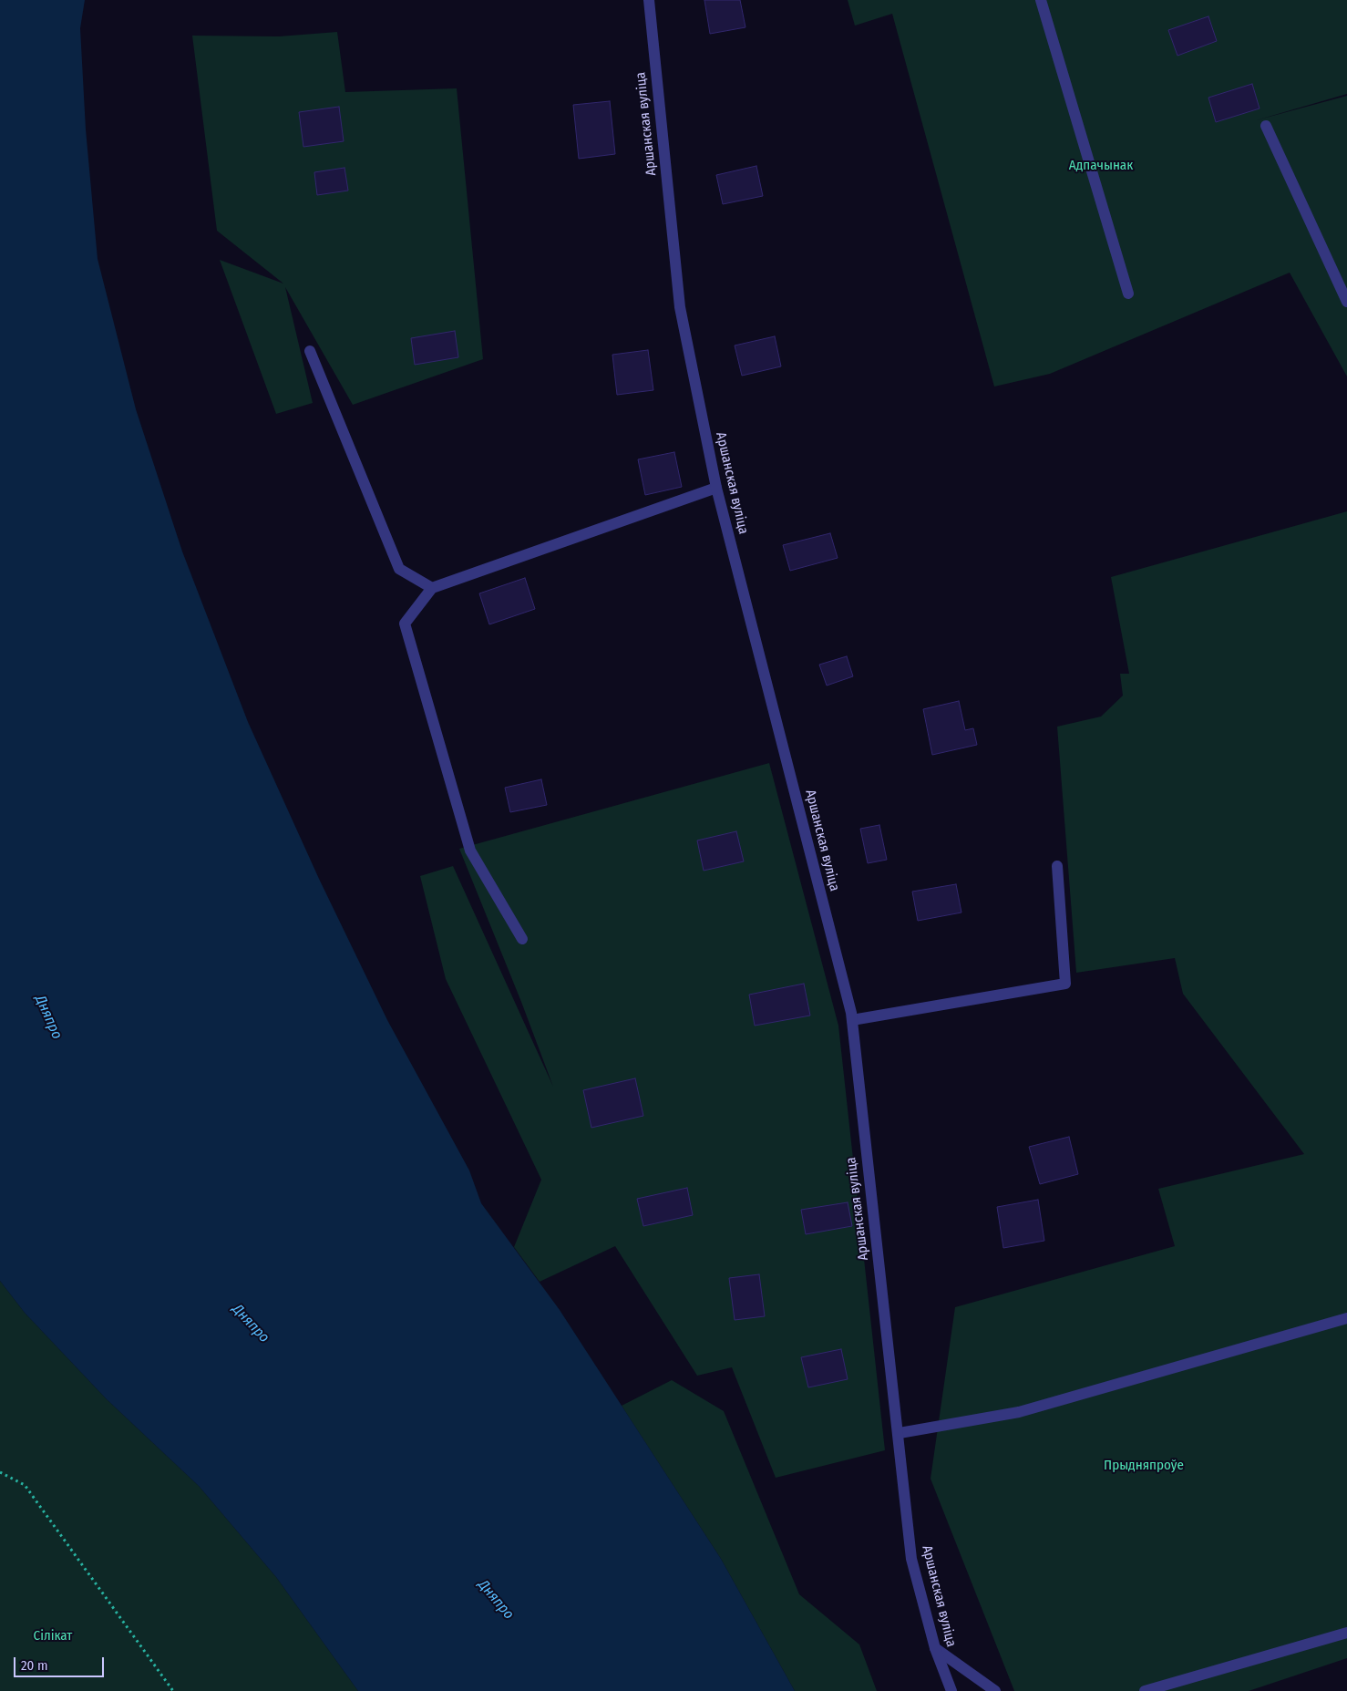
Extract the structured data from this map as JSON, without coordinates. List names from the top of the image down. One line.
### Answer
{"streets":{"street":["Аршанская вуліца"]},"water":["Дняпро"],"parks":["Адпачынак","Прыдняпроўе","Сілікат"],"scale_bar":"20 m"}
